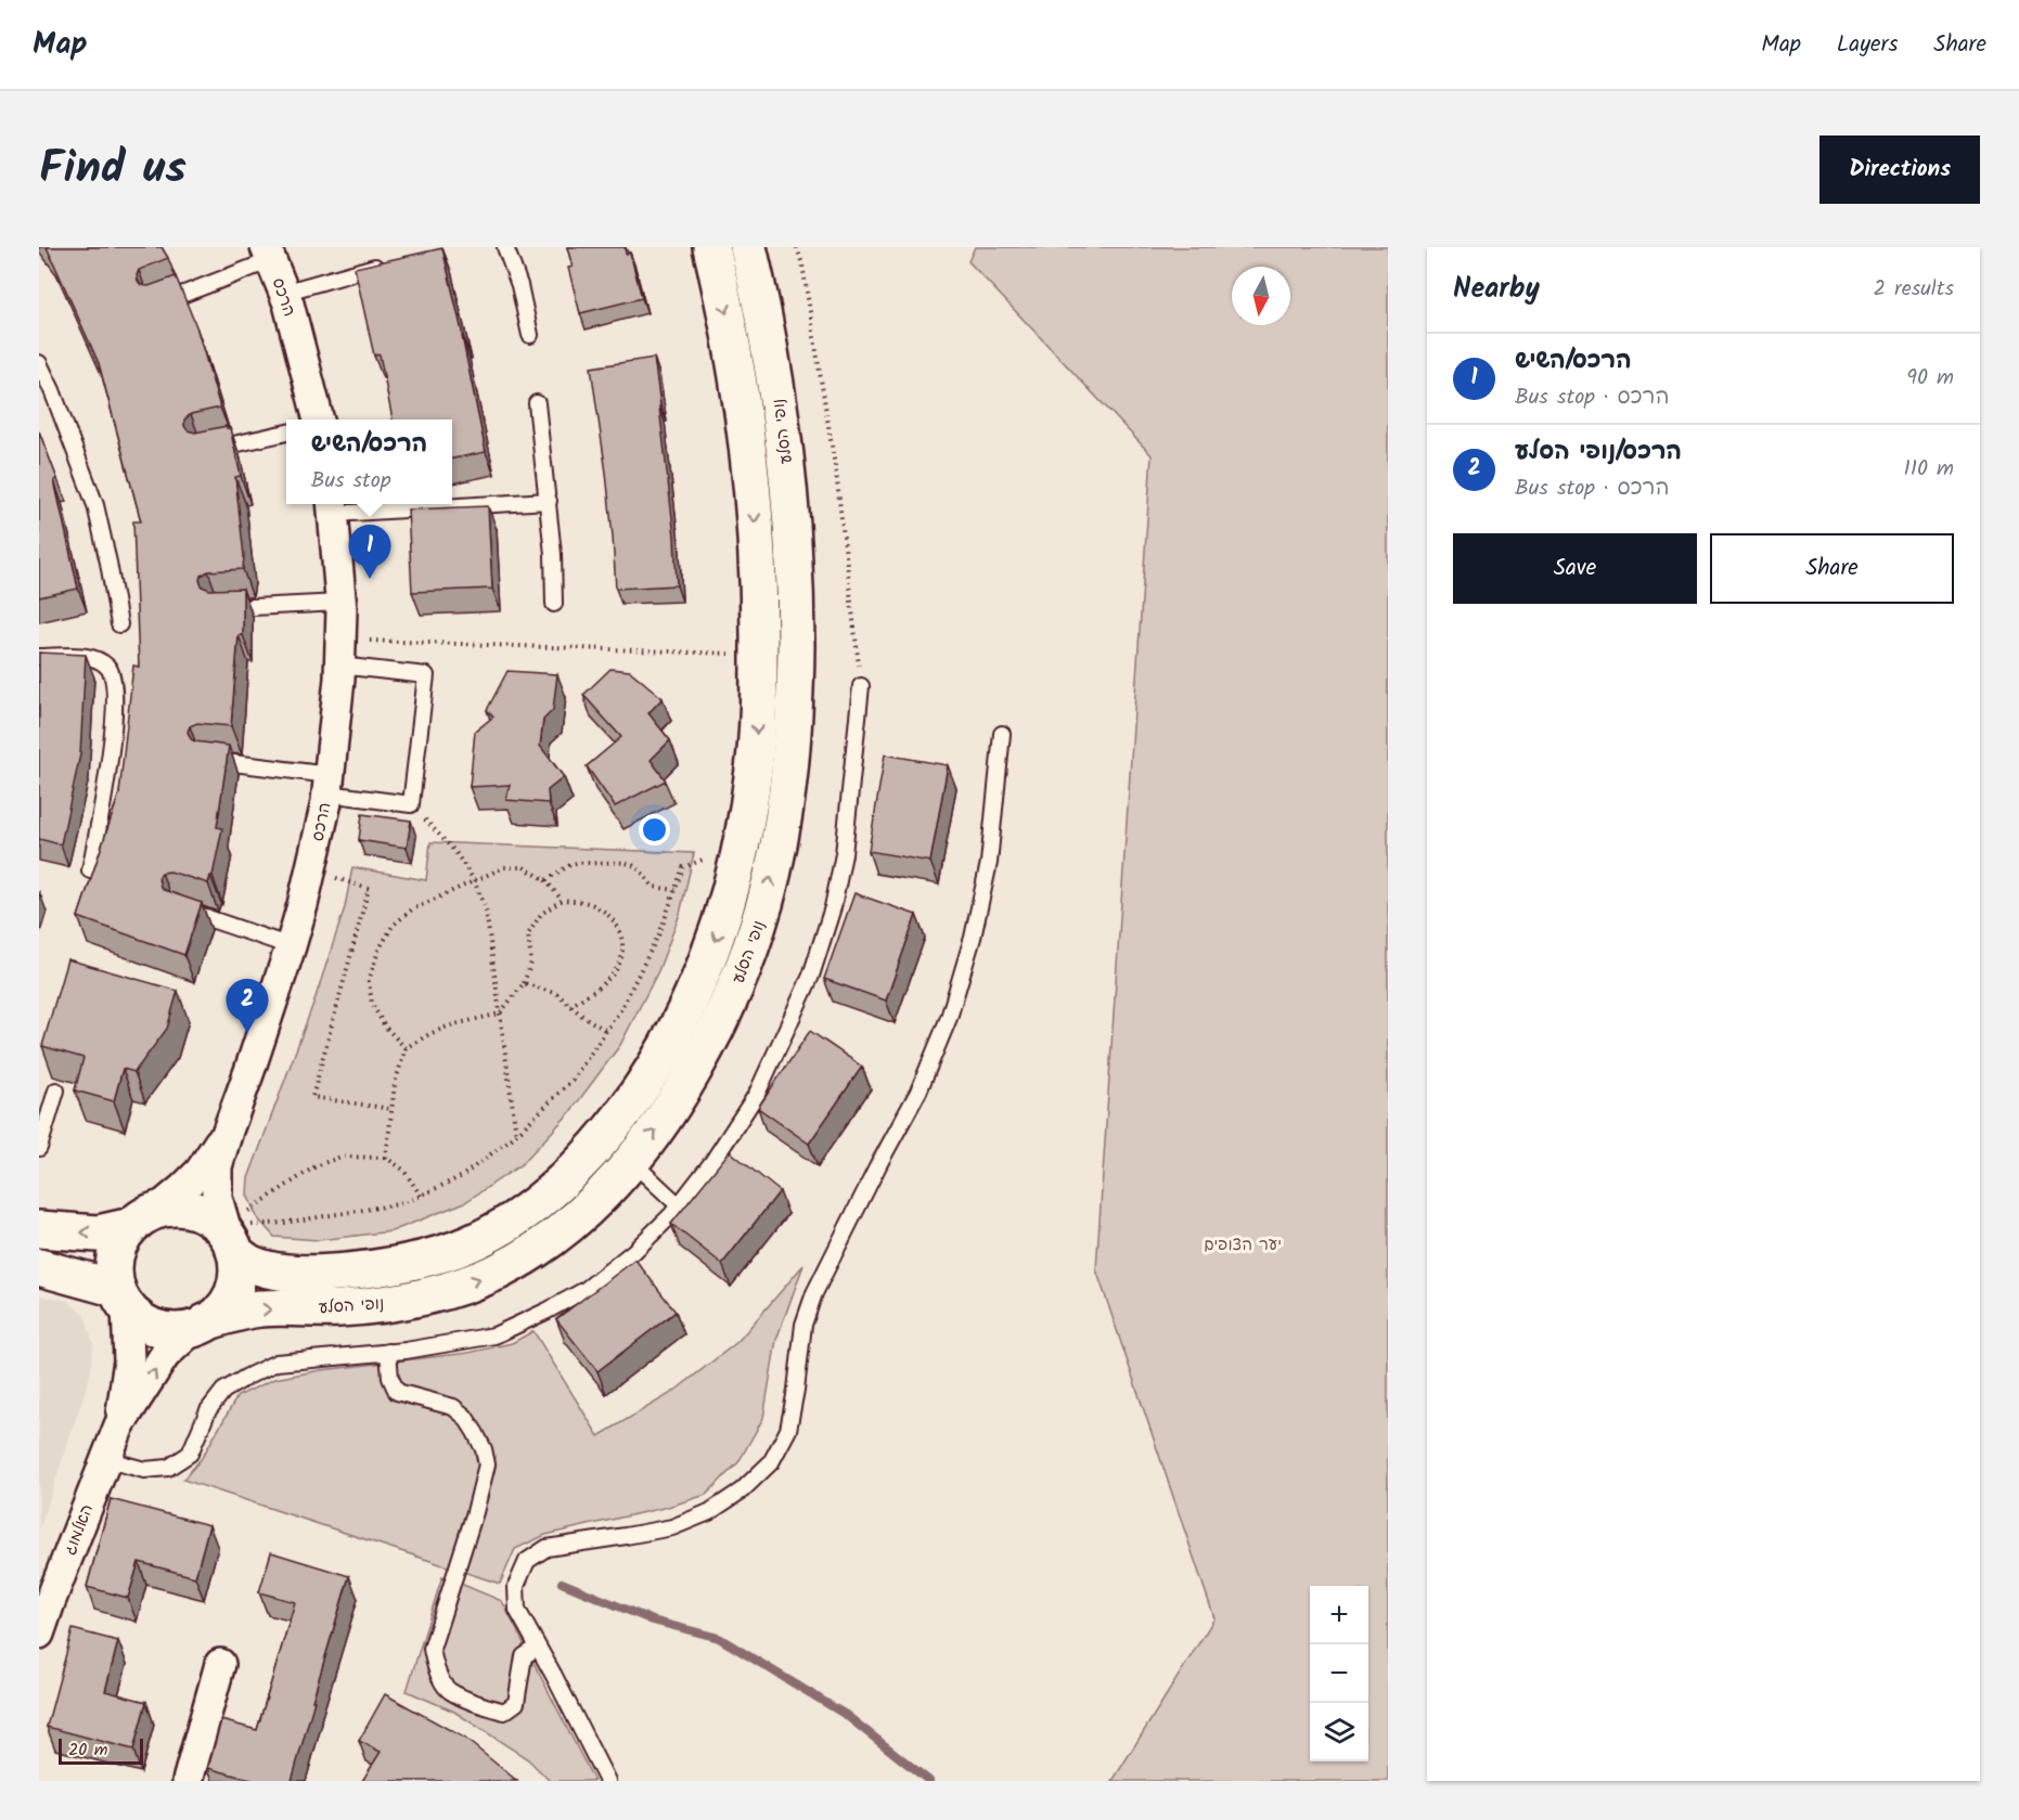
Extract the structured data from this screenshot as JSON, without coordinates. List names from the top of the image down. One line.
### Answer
{"streets":{"street":["הרכס","נופי הסלע","האלמוג"]},"crossings":[["הרכס","נופי הסלע"],["הרכס","האלמוג"],["נופי הסלע","האלמוג"]],"parks":["יער הצופים"],"scale_bar":"20 m","north":"bottom","page":{"header":"Map","nav":["Map","Layers","Share"],"title":"Find us","buttons":["Directions",["Save","Share"]],"heading":["Nearby","2 results"],"list":[{"mark":"1","name":"הרכס/השיש","note":"Bus stop · הרכס","value":"90 m"},{"mark":"2","name":"הרכס/נופי הסלע","note":"Bus stop · הרכס","value":"110 m"}],"popup":["הרכס/השיש","Bus stop"],"pins":["1","2"],"map_buttons":["+","−"],"scale":"20 m"}}
